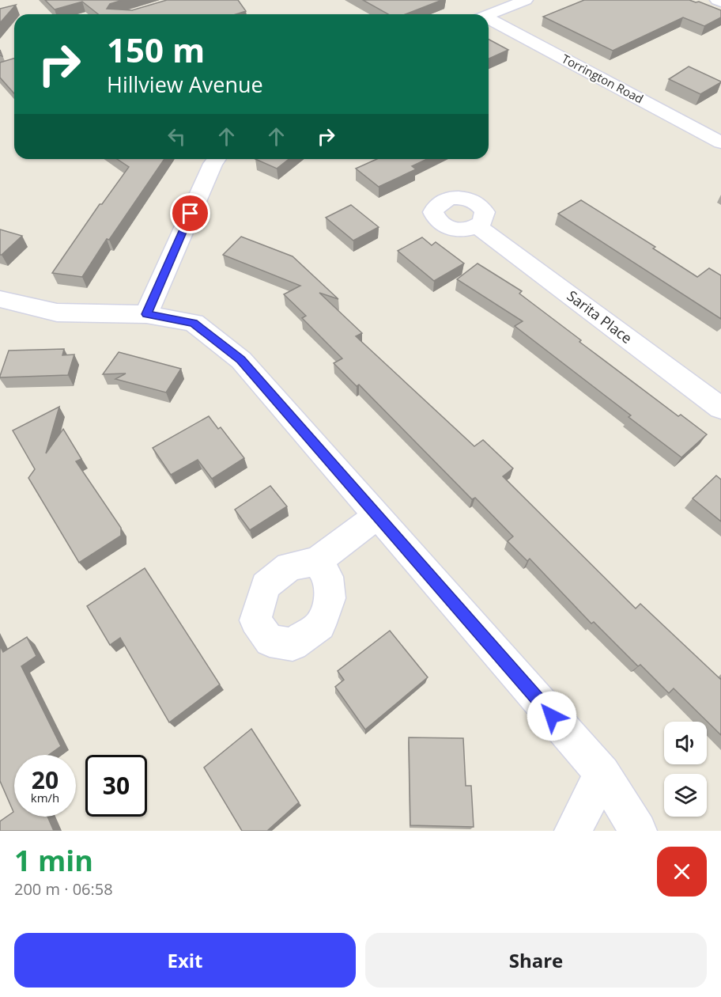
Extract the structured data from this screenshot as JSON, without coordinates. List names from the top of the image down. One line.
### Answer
{"streets":{"street":["Torrington Road","Sarita Place"]},"page":{"turn":["150 m","Hillview Avenue"],"speed":"20 km/h","limit":"30","heading":["1 min","200 m · 06:58"],"buttons":["Exit","Share"]}}
